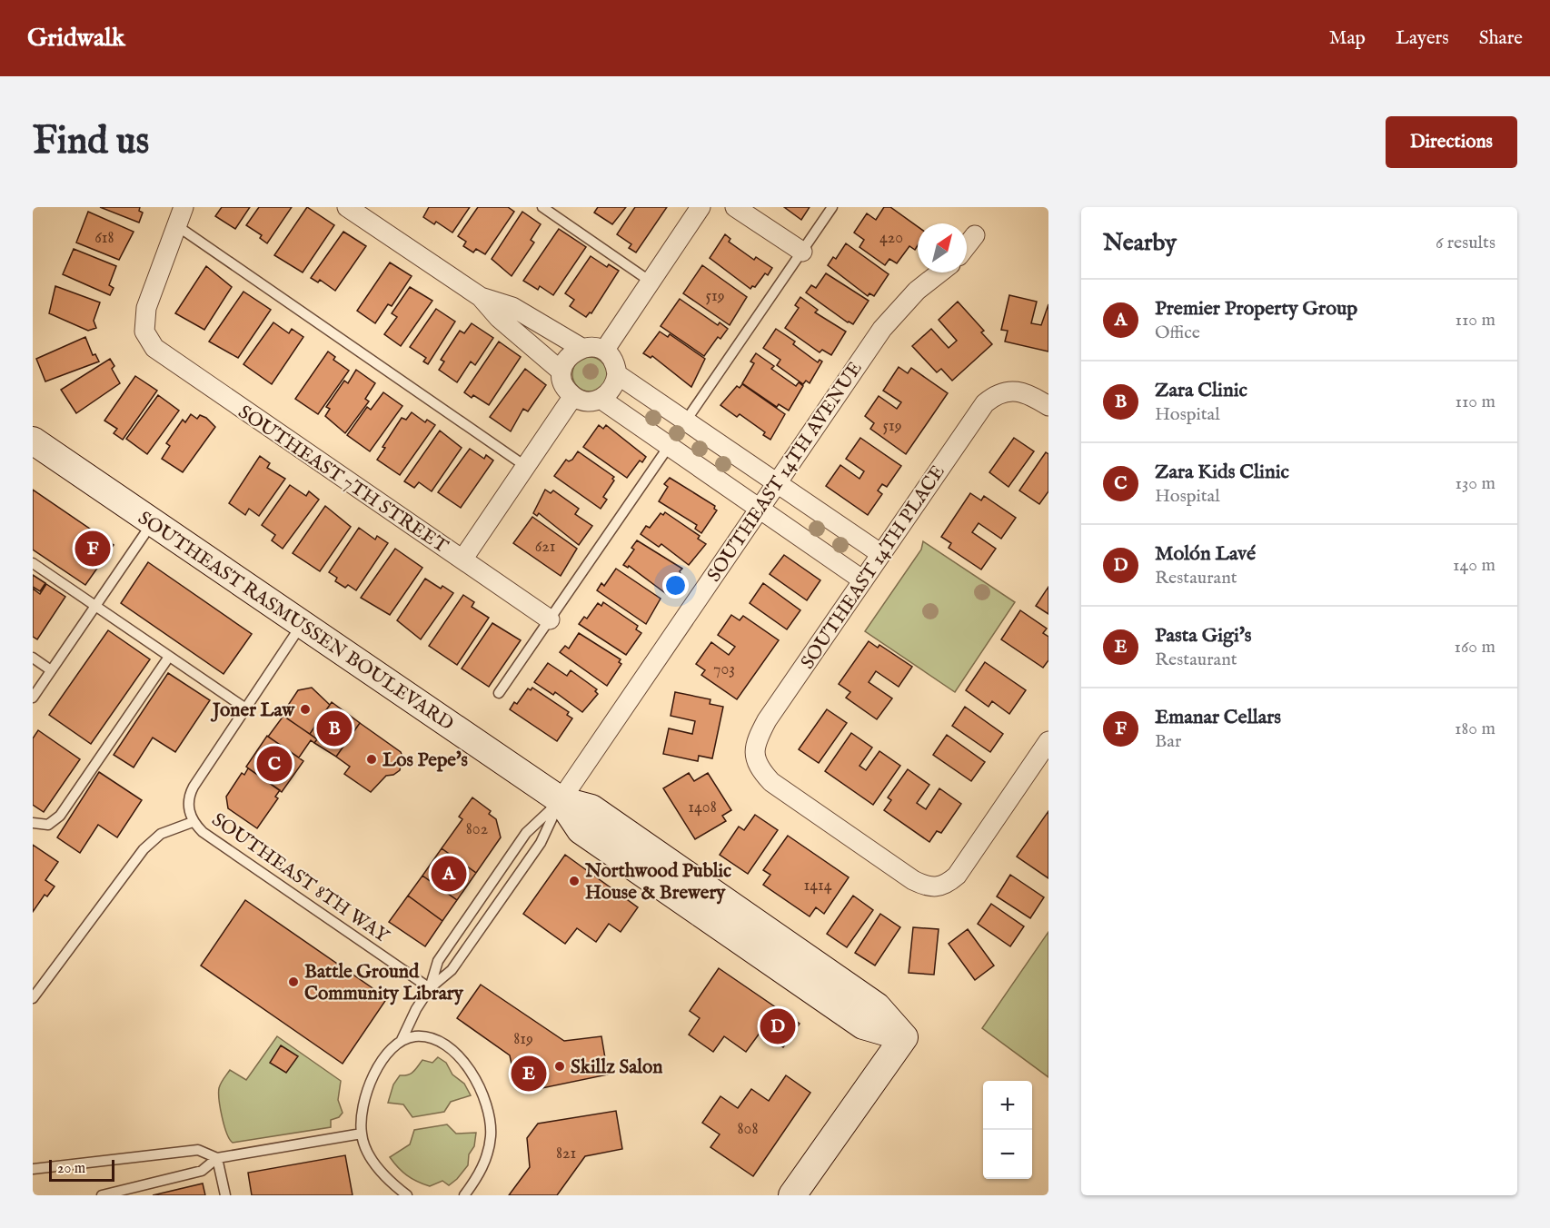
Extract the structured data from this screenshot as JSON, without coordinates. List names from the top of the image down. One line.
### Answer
{"streets":{"street":["SOUTHEAST 14TH AVENUE","SOUTHEAST 7TH STREET","SOUTHEAST 14TH PLACE","SOUTHEAST RASMUSSEN BOULEVARD"],"lane":["SOUTHEAST 8TH WAY"]},"crossings":[["SOUTHEAST 14TH AVENUE","SOUTHEAST RASMUSSEN BOULEVARD"],["SOUTHEAST 14TH AVENUE","SOUTHEAST 8TH WAY"]],"places":["Joner Law","Los Pepe's","Northwood Public House & Brewery","Battle Ground Community Library","Skillz Salon"],"house_numbers":["618","420","519","519","621","703","1408","802","1414","819","808","821"],"scale_bar":"20 m","north":"top right","page":{"header":"Gridwalk","nav":["Map","Layers","Share"],"buttons":"Directions","title":"Find us","heading":["Nearby","6 results"],"list":[{"mark":"A","name":"Premier Property Group","note":"Office","value":"110 m"},{"mark":"B","name":"Zara Clinic","note":"Hospital","value":"110 m"},{"mark":"C","name":"Zara Kids Clinic","note":"Hospital","value":"130 m"},{"mark":"D","name":"Molón Lavé","note":"Restaurant","value":"140 m"},{"mark":"E","name":"Pasta Gigi's","note":"Restaurant","value":"160 m"},{"mark":"F","name":"Emanar Cellars","note":"Bar","value":"180 m"}],"pins":["F","B","C","A","D","E"],"map_buttons":["+","−"],"scale":"20 m"}}
